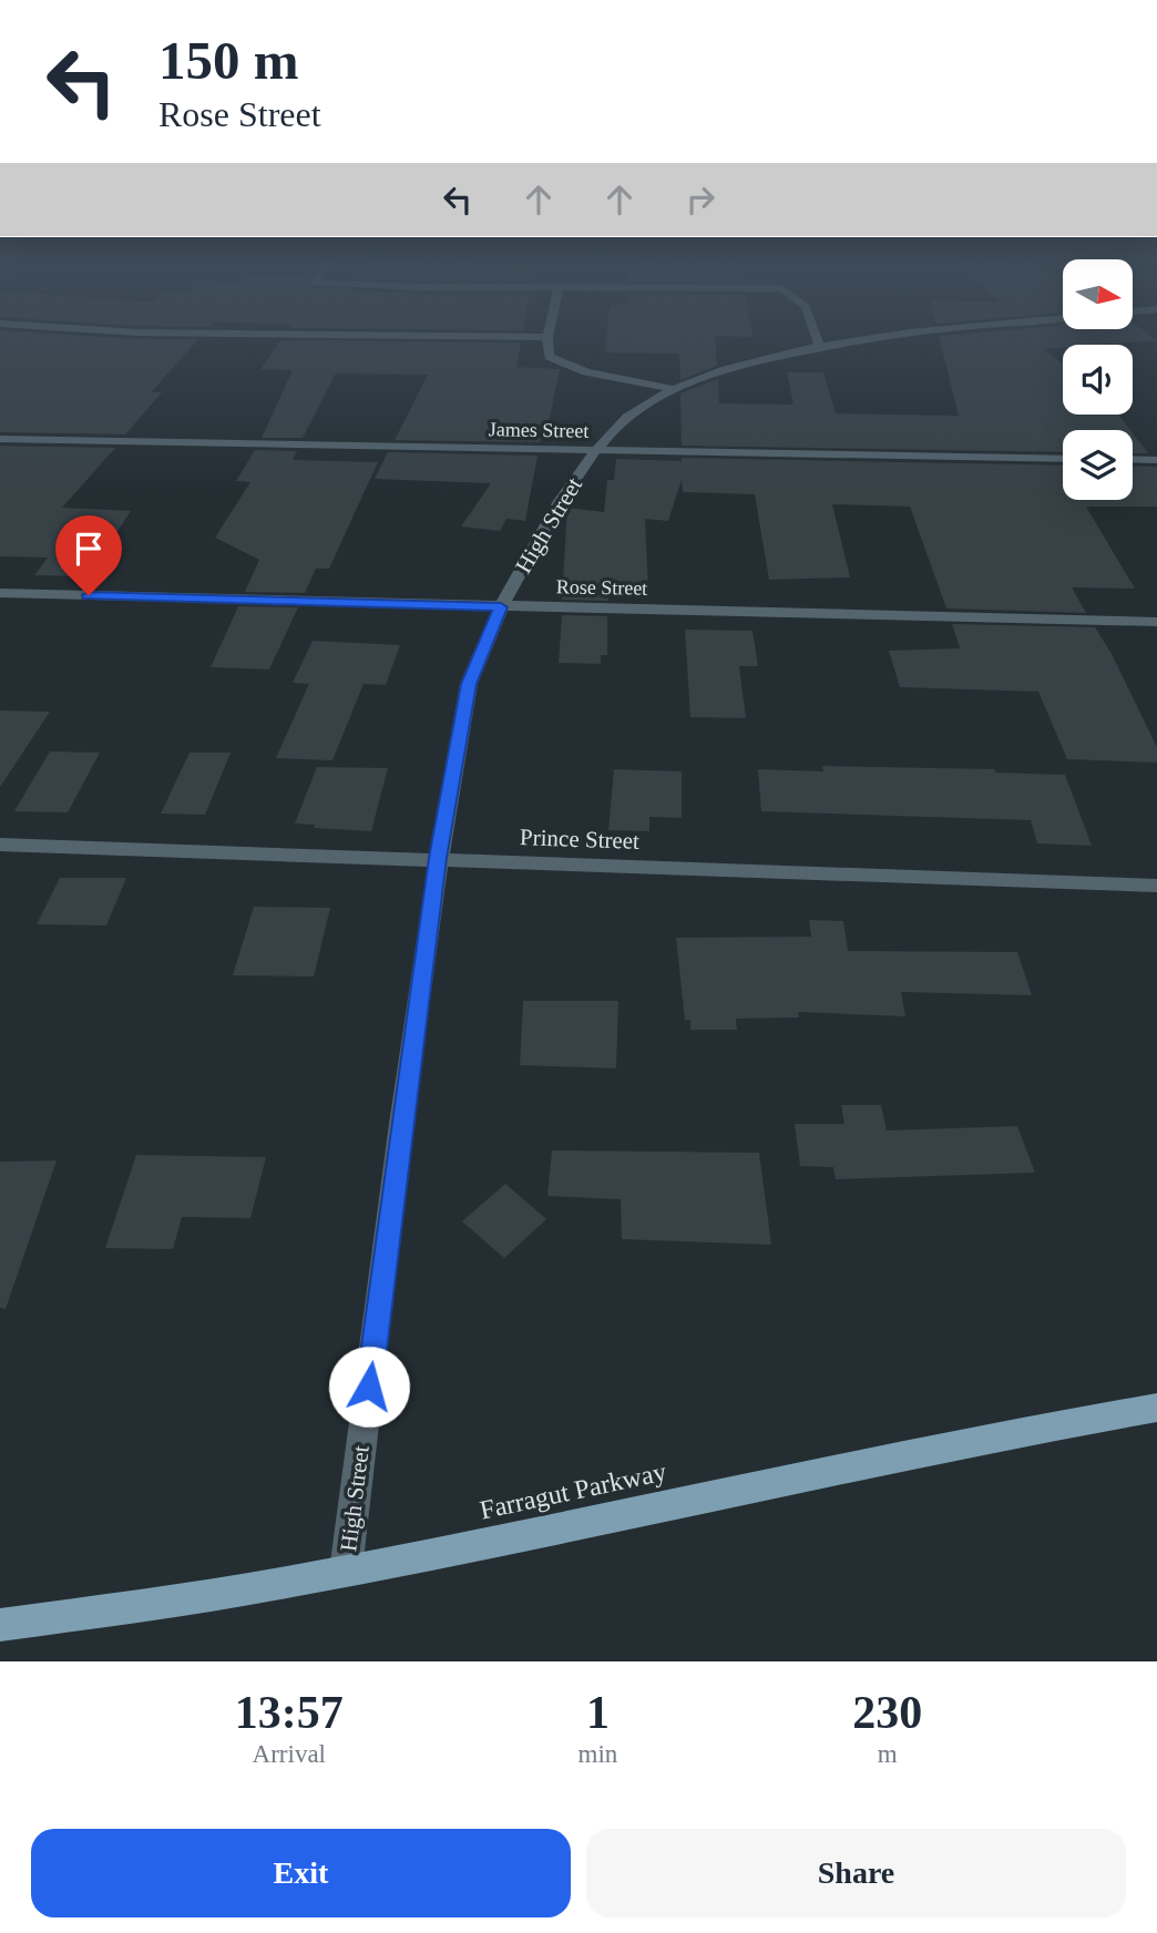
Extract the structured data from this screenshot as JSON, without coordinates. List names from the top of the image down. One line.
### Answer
{"streets":{"main road":["Farragut Parkway"],"street":["James Street","High Street","Rose Street","Prince Street"]},"crossings":[["James Street","High Street"],["High Street","Rose Street"],["High Street","Prince Street"],["High Street","Farragut Parkway"]],"north":"right","page":{"turn":["150 m","Rose Street"],"eta":["13:57","Arrival","1","min","230","m"],"buttons":["Exit","Share"]}}
